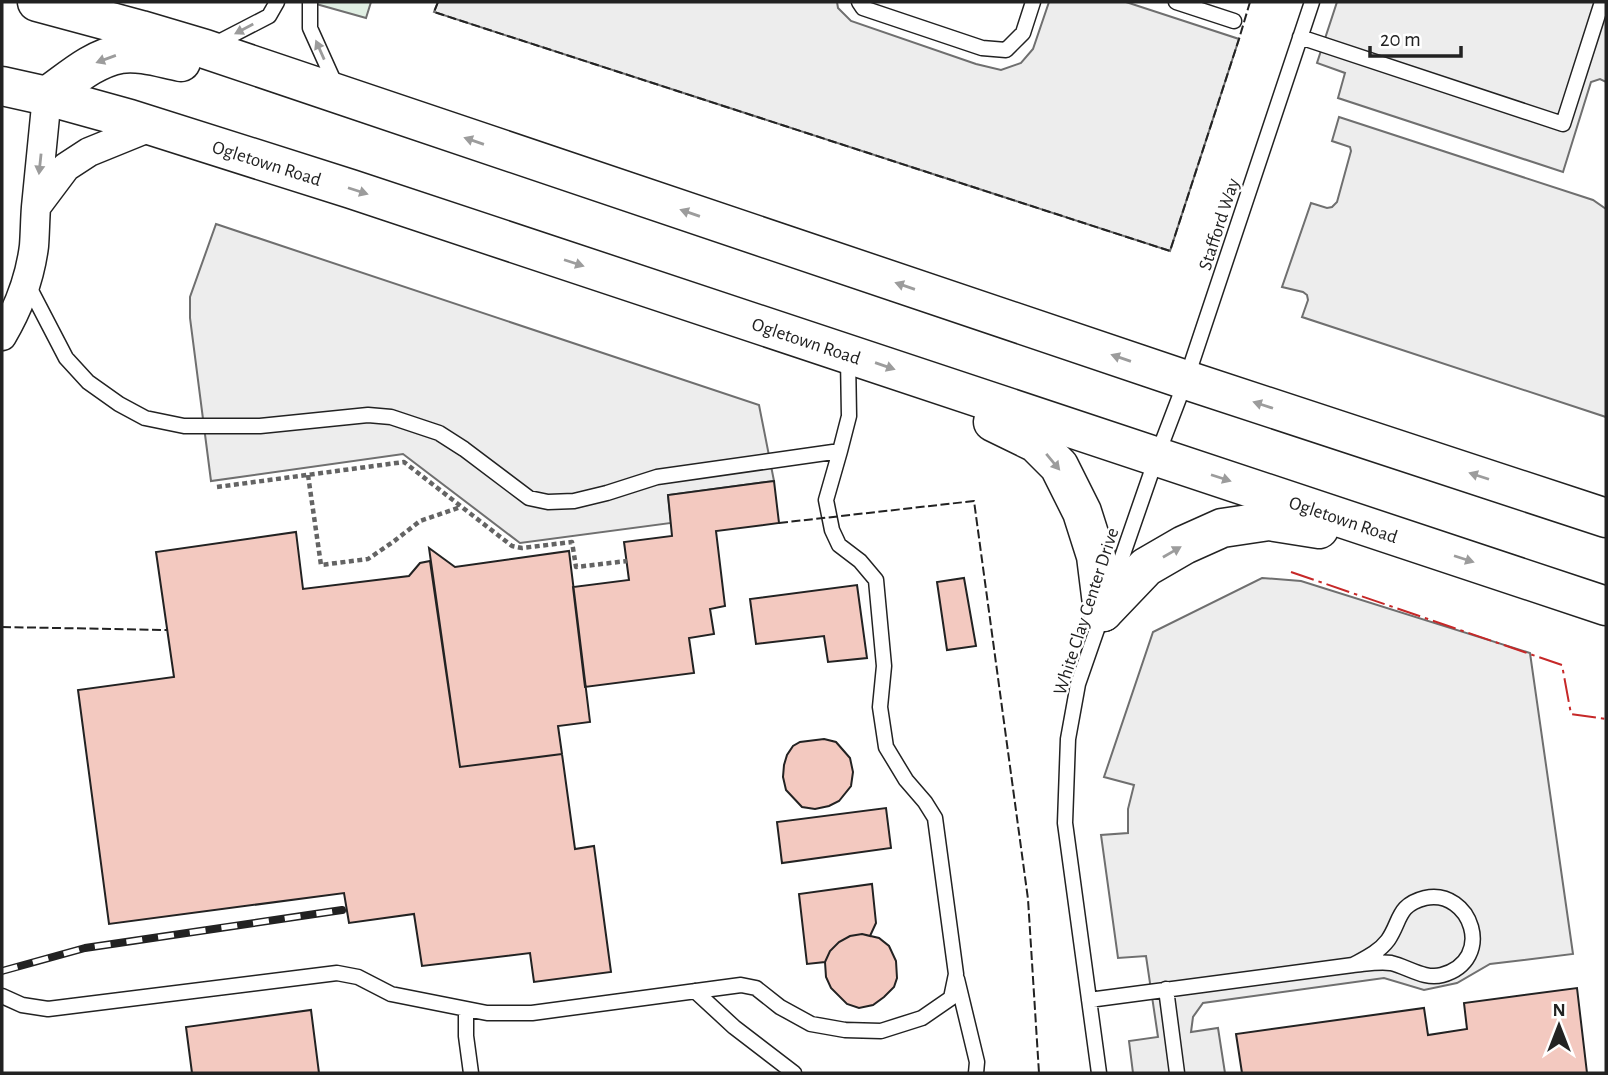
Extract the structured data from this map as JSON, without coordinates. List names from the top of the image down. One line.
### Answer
{"streets":{"main road":["Ogletown Road"],"lane":["Stafford Way","White Clay Center Drive"]},"crossings":[["Ogletown Road","Stafford Way"],["Ogletown Road","White Clay Center Drive"],["Stafford Way","White Clay Center Drive"]],"scale_bar":"20 m","north":"top"}
